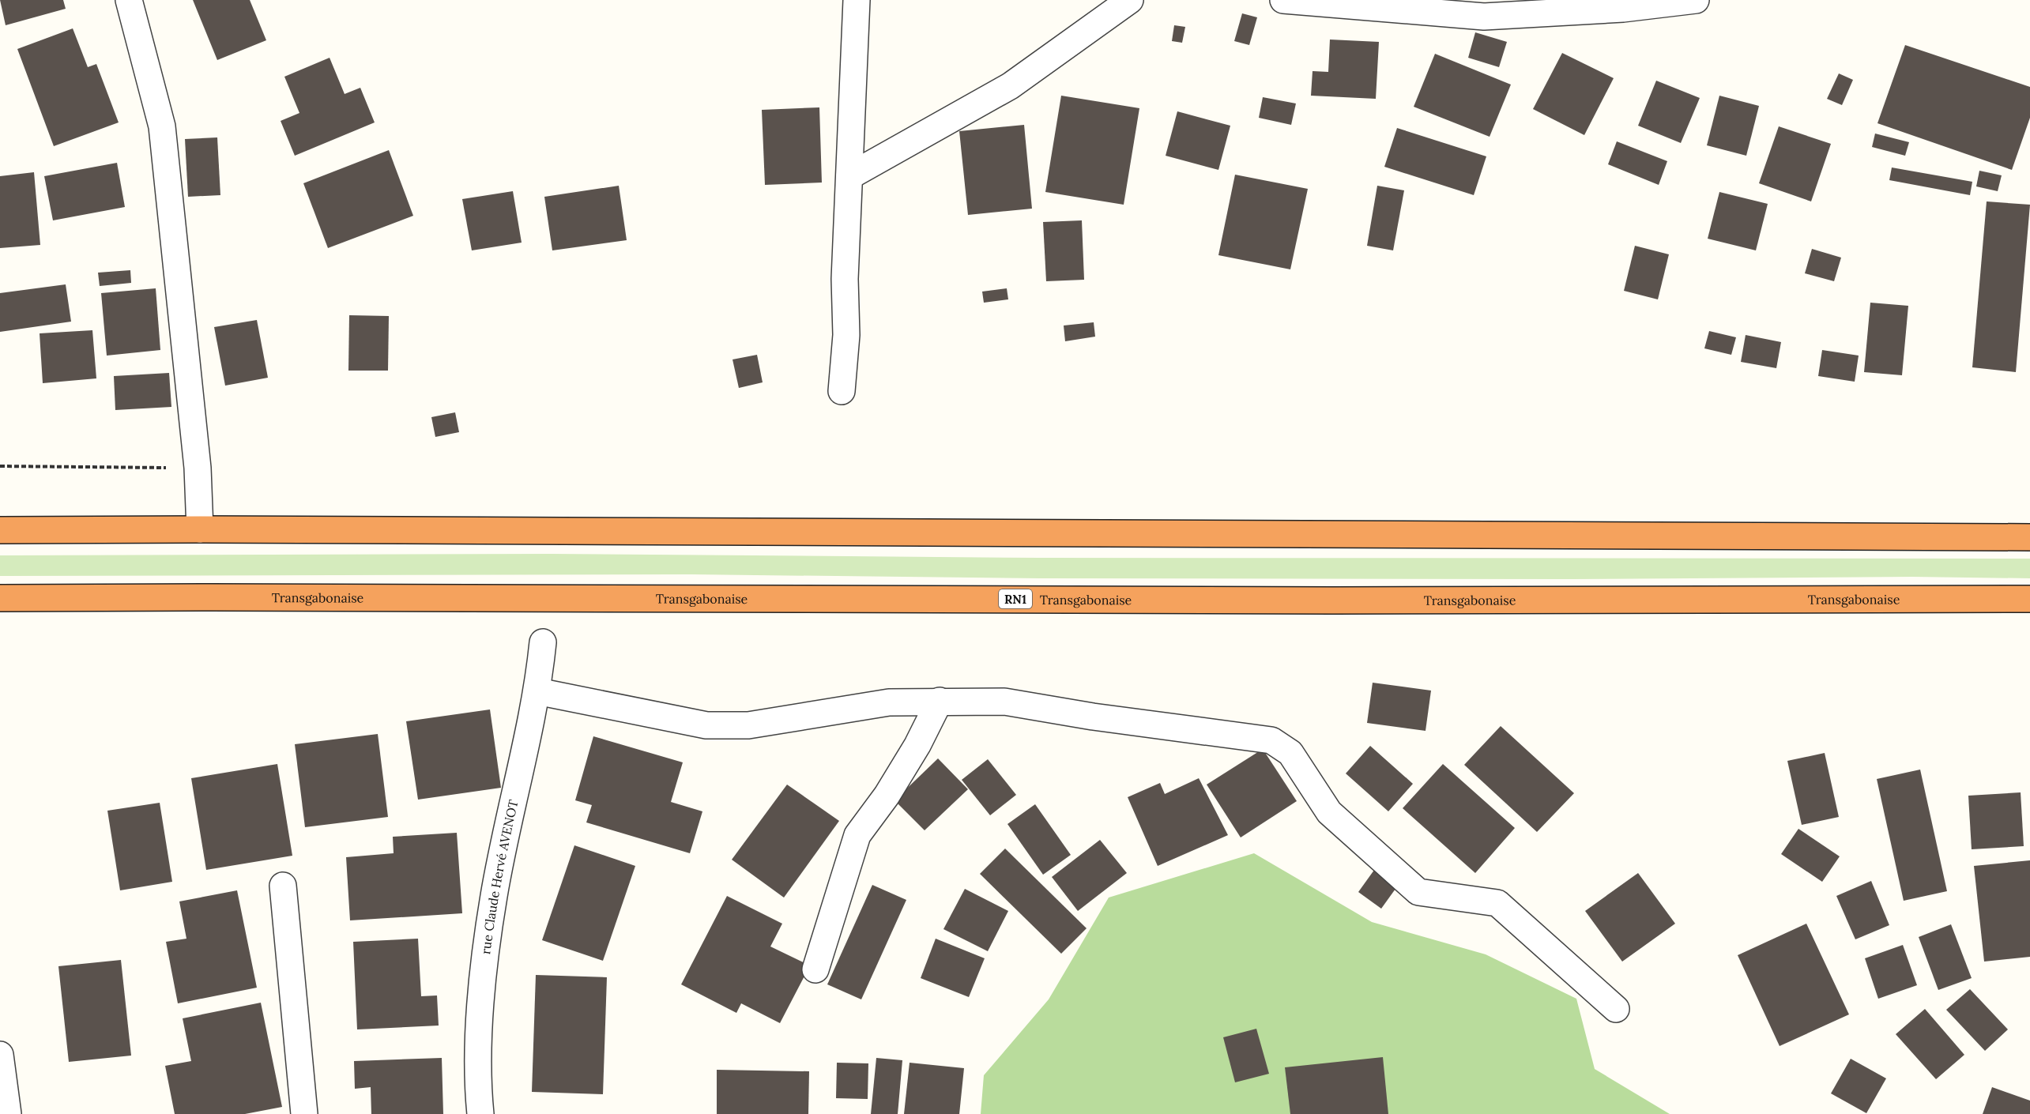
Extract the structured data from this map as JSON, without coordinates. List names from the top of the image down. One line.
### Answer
{"streets":{"highway":["Transgabonaise","RN1"],"street":["rue Claude Hervé AVENOT"]}}
